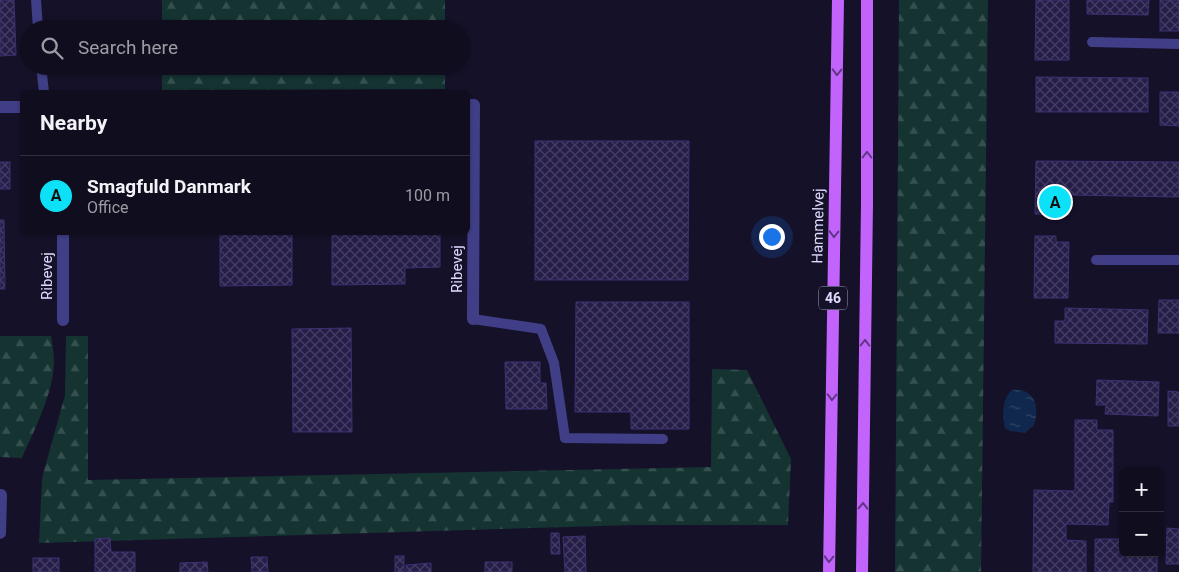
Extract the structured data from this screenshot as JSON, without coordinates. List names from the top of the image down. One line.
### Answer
{"streets":{"main road":["Hammelvej","46"],"street":["Ribevej"]},"page":{"search":"Search here","heading":"Nearby","list":[{"mark":"A","name":"Smagfuld Danmark","note":"Office","value":"100 m"}],"pins":"A","map_buttons":["+","−"]}}
